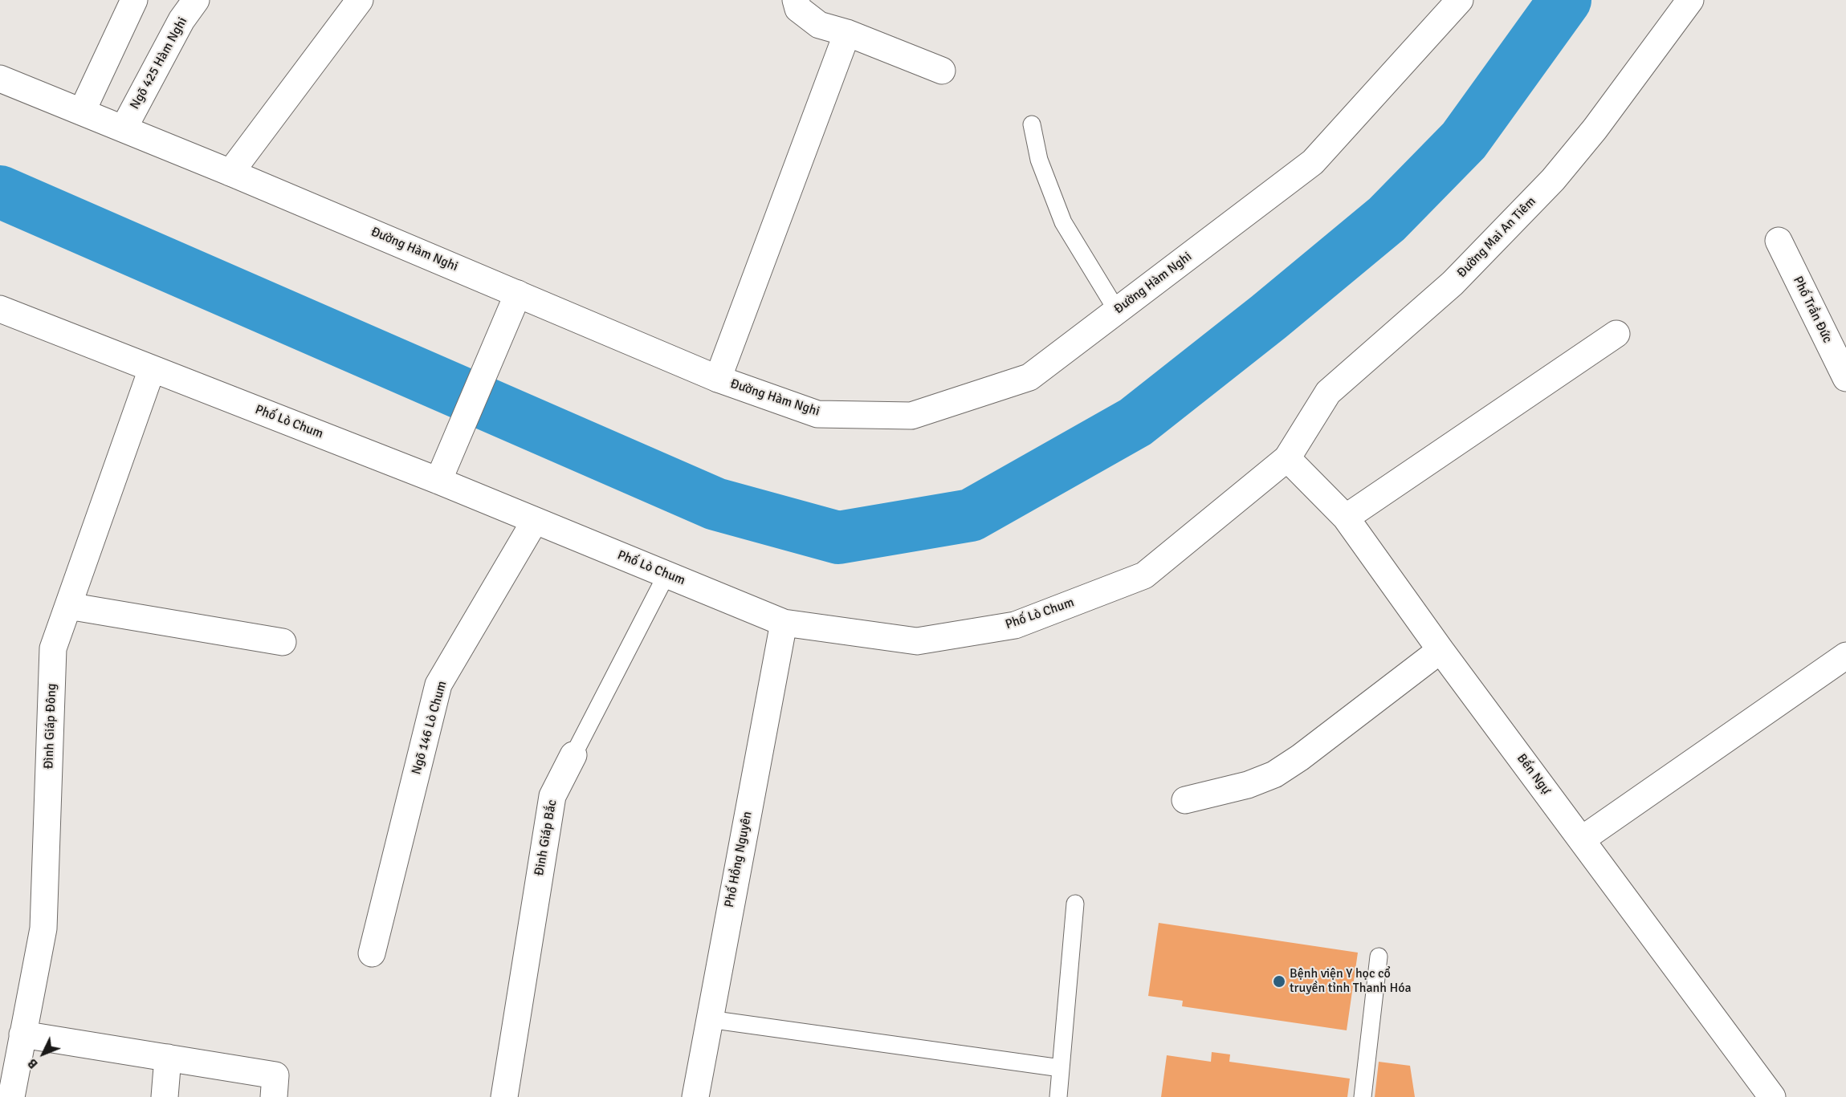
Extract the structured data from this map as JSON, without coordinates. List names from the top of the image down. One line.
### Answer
{"streets":{"street":["Ngõ 425 Hàm Nghi","Đường Mai An Tiêm","Đường Hàm Nghi","Phố Trần Đức","Phố Lò Chum","Đình Giáp Đông","Ngõ 146 Lò Chum","Bến Ngự","Đinh Giáp Bắc","Phố Hồng Nguyên"]},"crossings":[["Ngõ 425 Hàm Nghi","Đường Hàm Nghi"],["Đường Mai An Tiêm","Phố Lò Chum"],["Đường Mai An Tiêm","Bến Ngự"],["Phố Lò Chum","Đình Giáp Đông"],["Phố Lò Chum","Ngõ 146 Lò Chum"],["Phố Lò Chum","Bến Ngự"],["Phố Lò Chum","Đinh Giáp Bắc"],["Phố Lò Chum","Phố Hồng Nguyên"]],"places":["Bệnh viện Y học cổ truyền tỉnh Thanh Hóa"],"north":"bottom left"}
